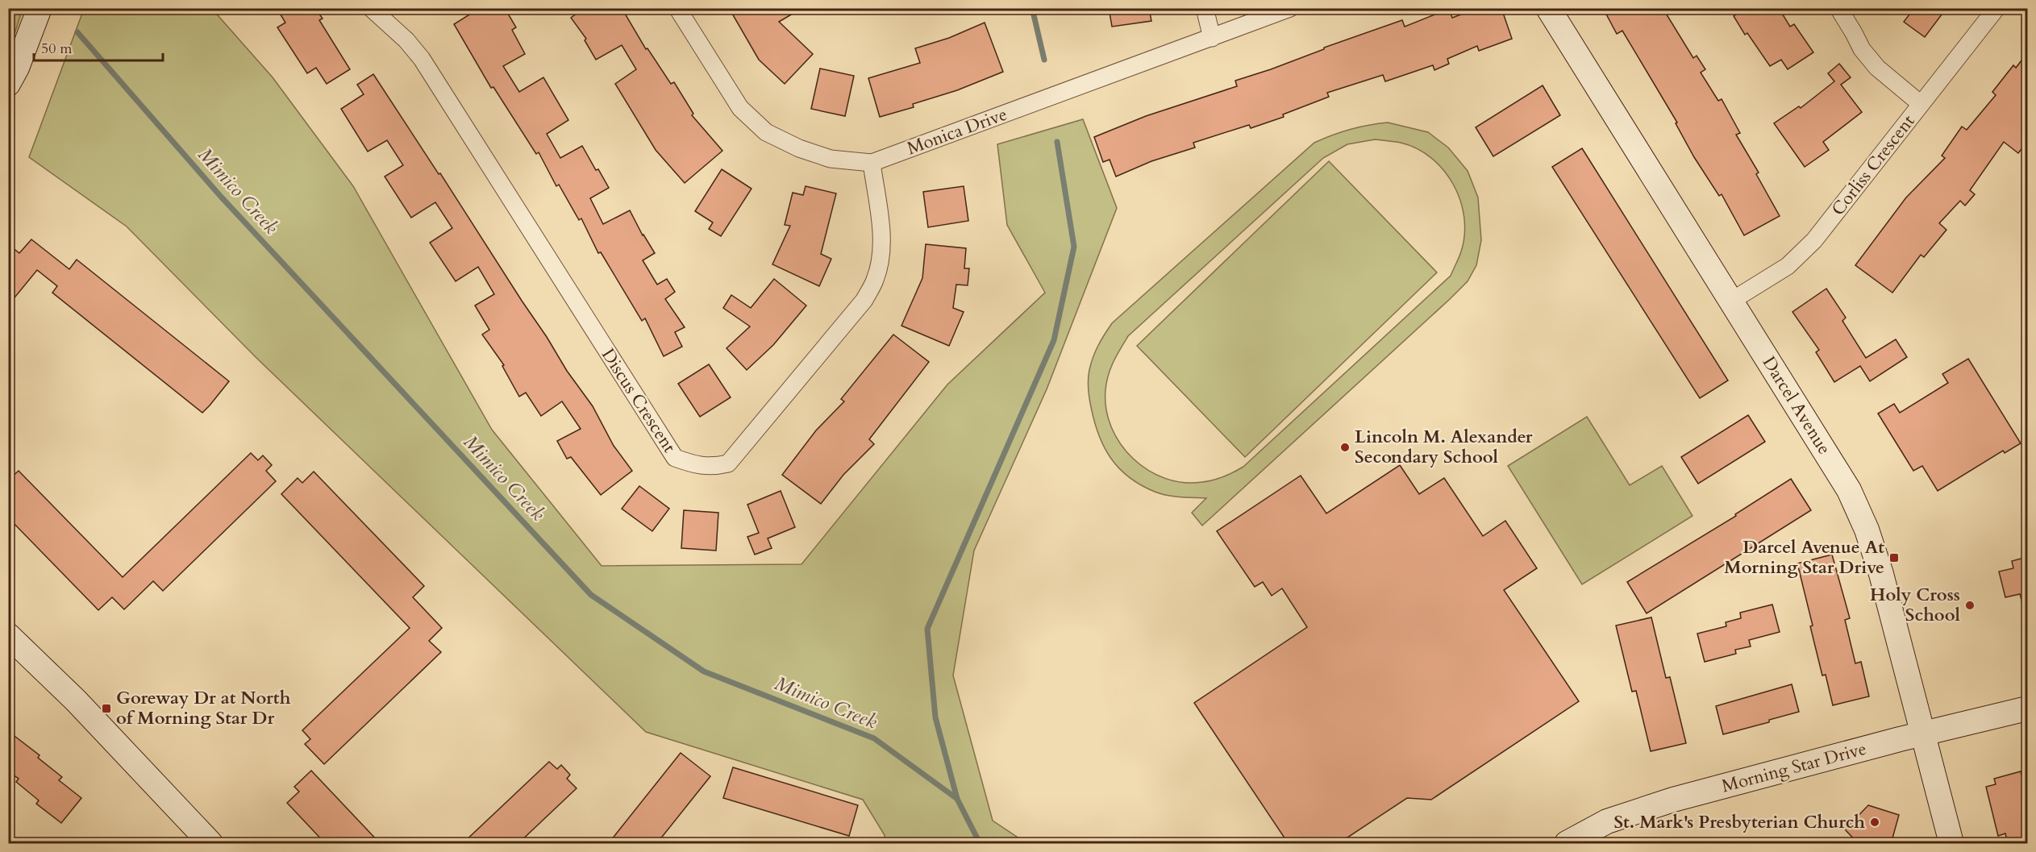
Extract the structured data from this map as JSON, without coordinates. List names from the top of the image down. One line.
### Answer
{"streets":{"street":["Monica Drive","Corliss Crescent","Discus Crescent","Darcel Avenue","Morning Star Drive"]},"crossings":[["Monica Drive","Discus Crescent"],["Corliss Crescent","Darcel Avenue"],["Darcel Avenue","Morning Star Drive"]],"water":["Mimico Creek"],"places":{"other":["Lincoln M. Alexander Secondary School","Holy Cross School","St. Mark's Presbyterian Church"],"transit":["Darcel Avenue At Morning Star Drive","Goreway Dr at North of Morning Star Dr"]},"scale_bar":"50 m"}
